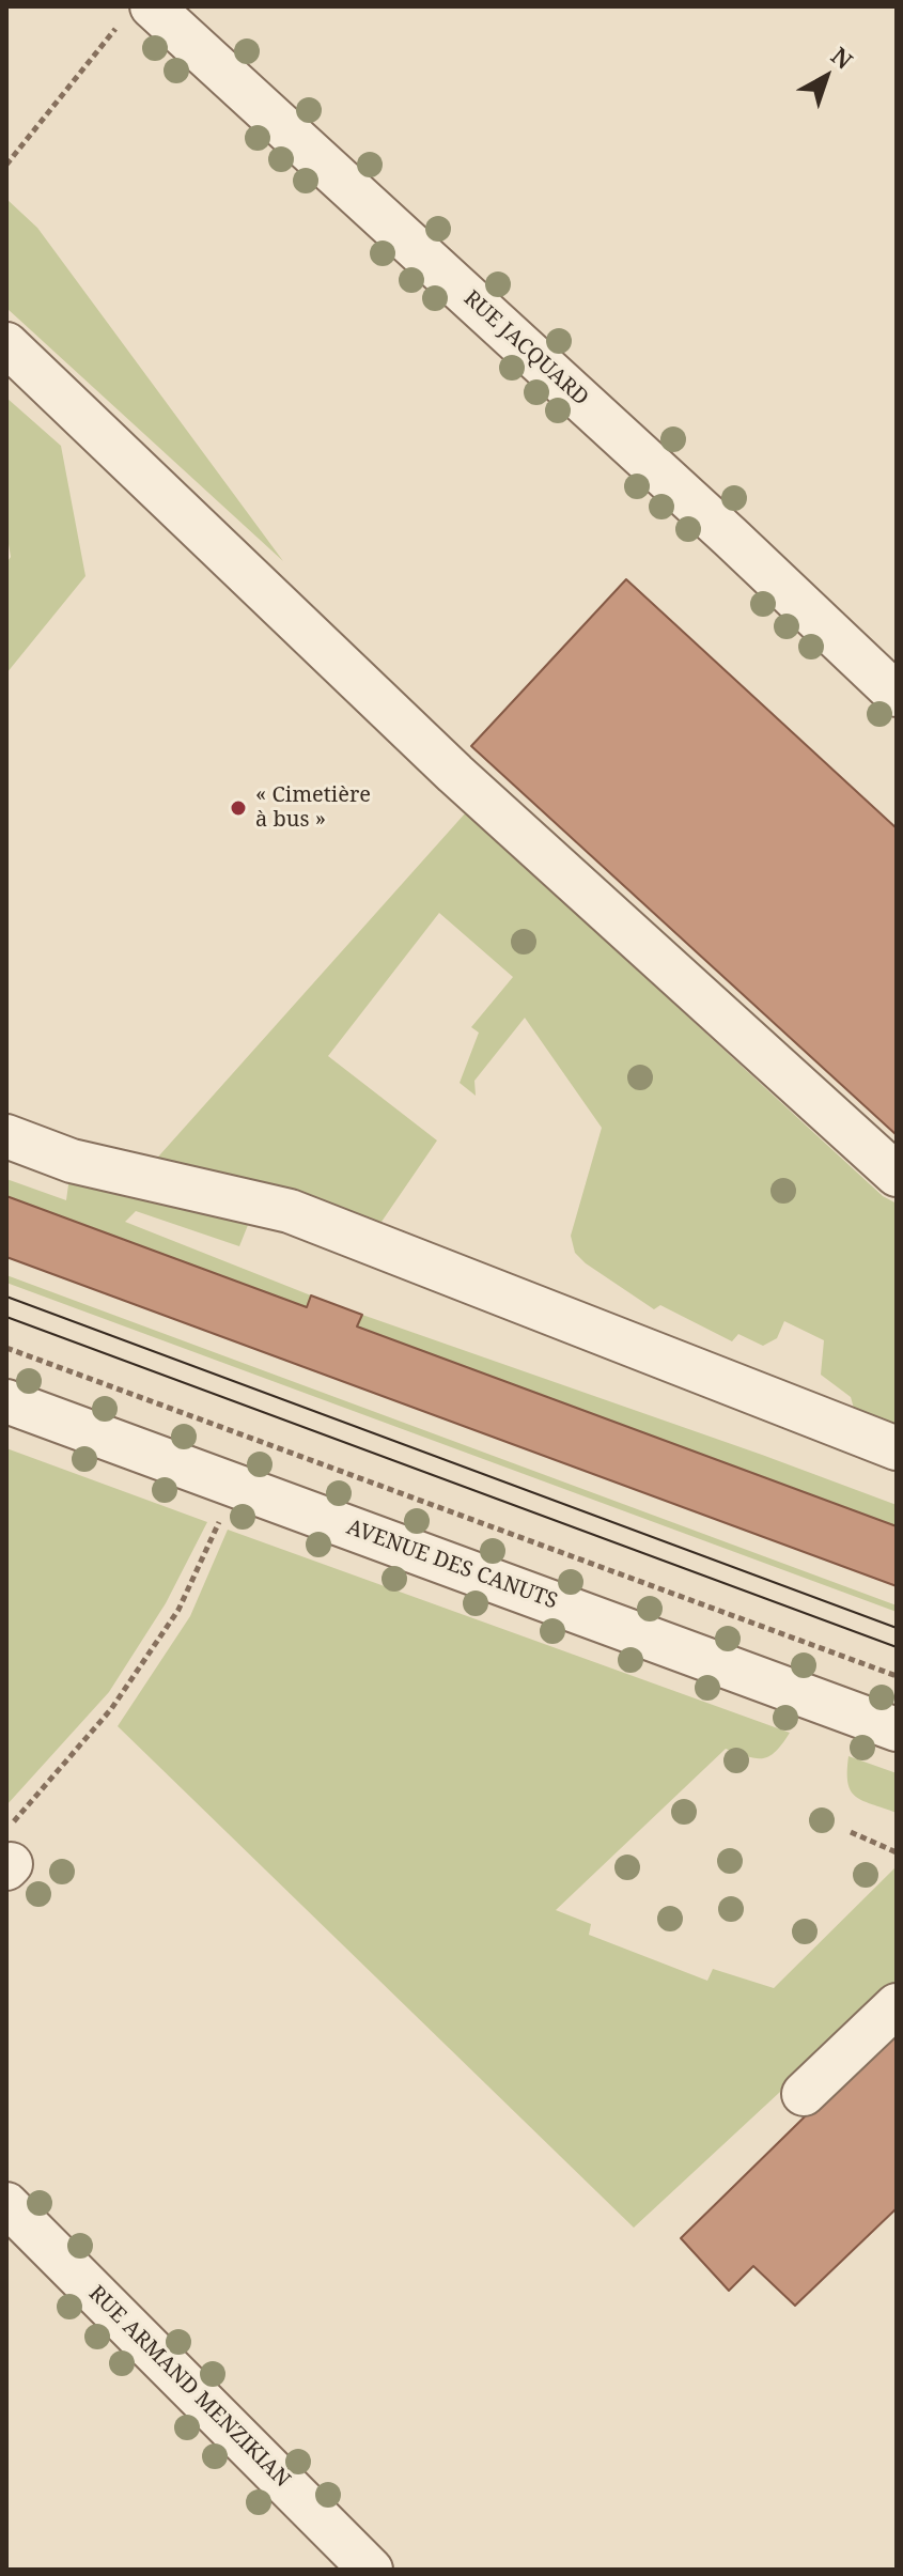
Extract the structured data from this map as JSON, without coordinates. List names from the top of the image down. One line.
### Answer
{"streets":{"street":["RUE JACQUARD","AVENUE DES CANUTS","RUE ARMAND MENZIKIAN"]},"places":["« Cimetière à bus »"],"north":"top right"}
